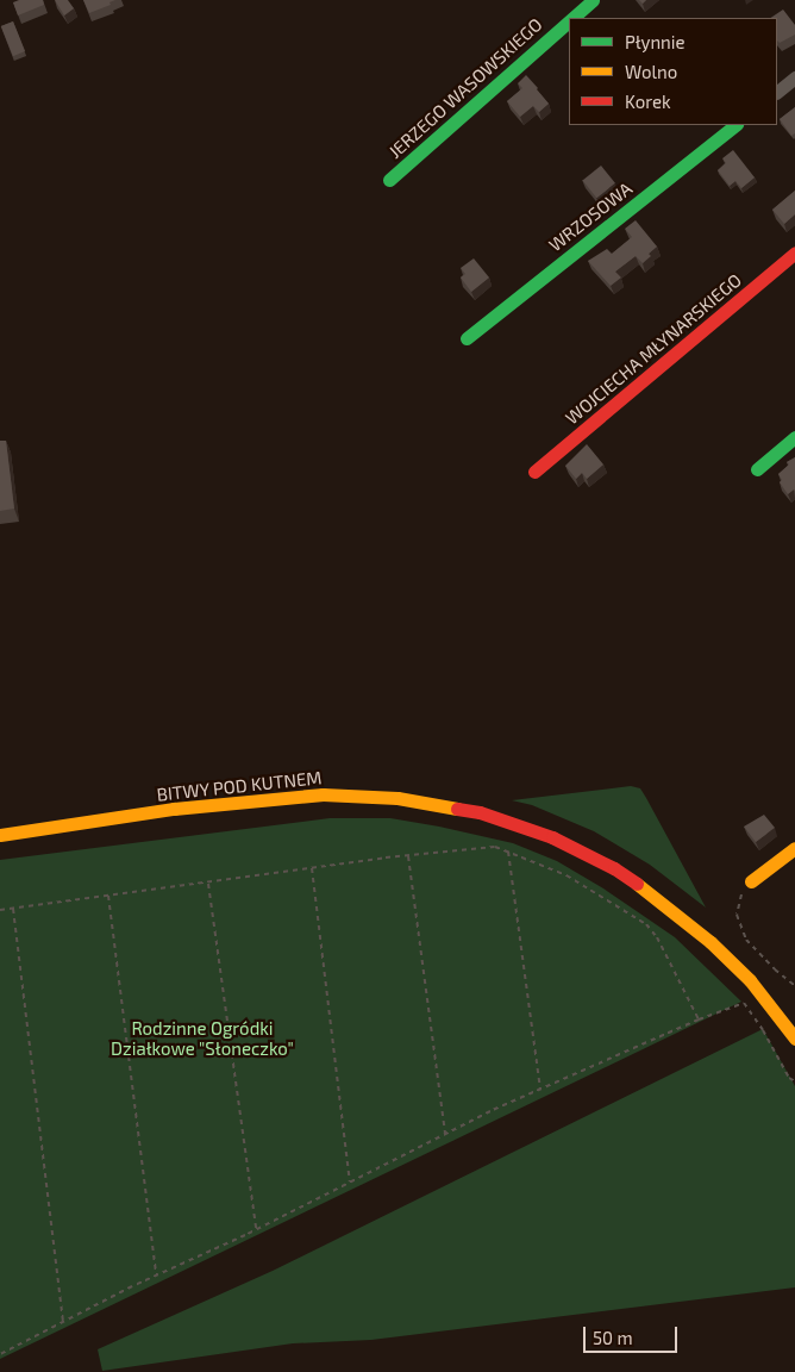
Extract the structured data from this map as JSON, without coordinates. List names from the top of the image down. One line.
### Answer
{"streets":{"street":["JERZEGO WASOWSKIEGO","WRZOSOWA","WOJCIECHA MŁYNARSKIEGO","BITWY POD KUTNEM"]},"parks":["Rodzinne Ogródki Działkowe \"Słoneczko\""],"legend":["Płynnie","Wolno","Korek"],"scale_bar":"50 m"}
